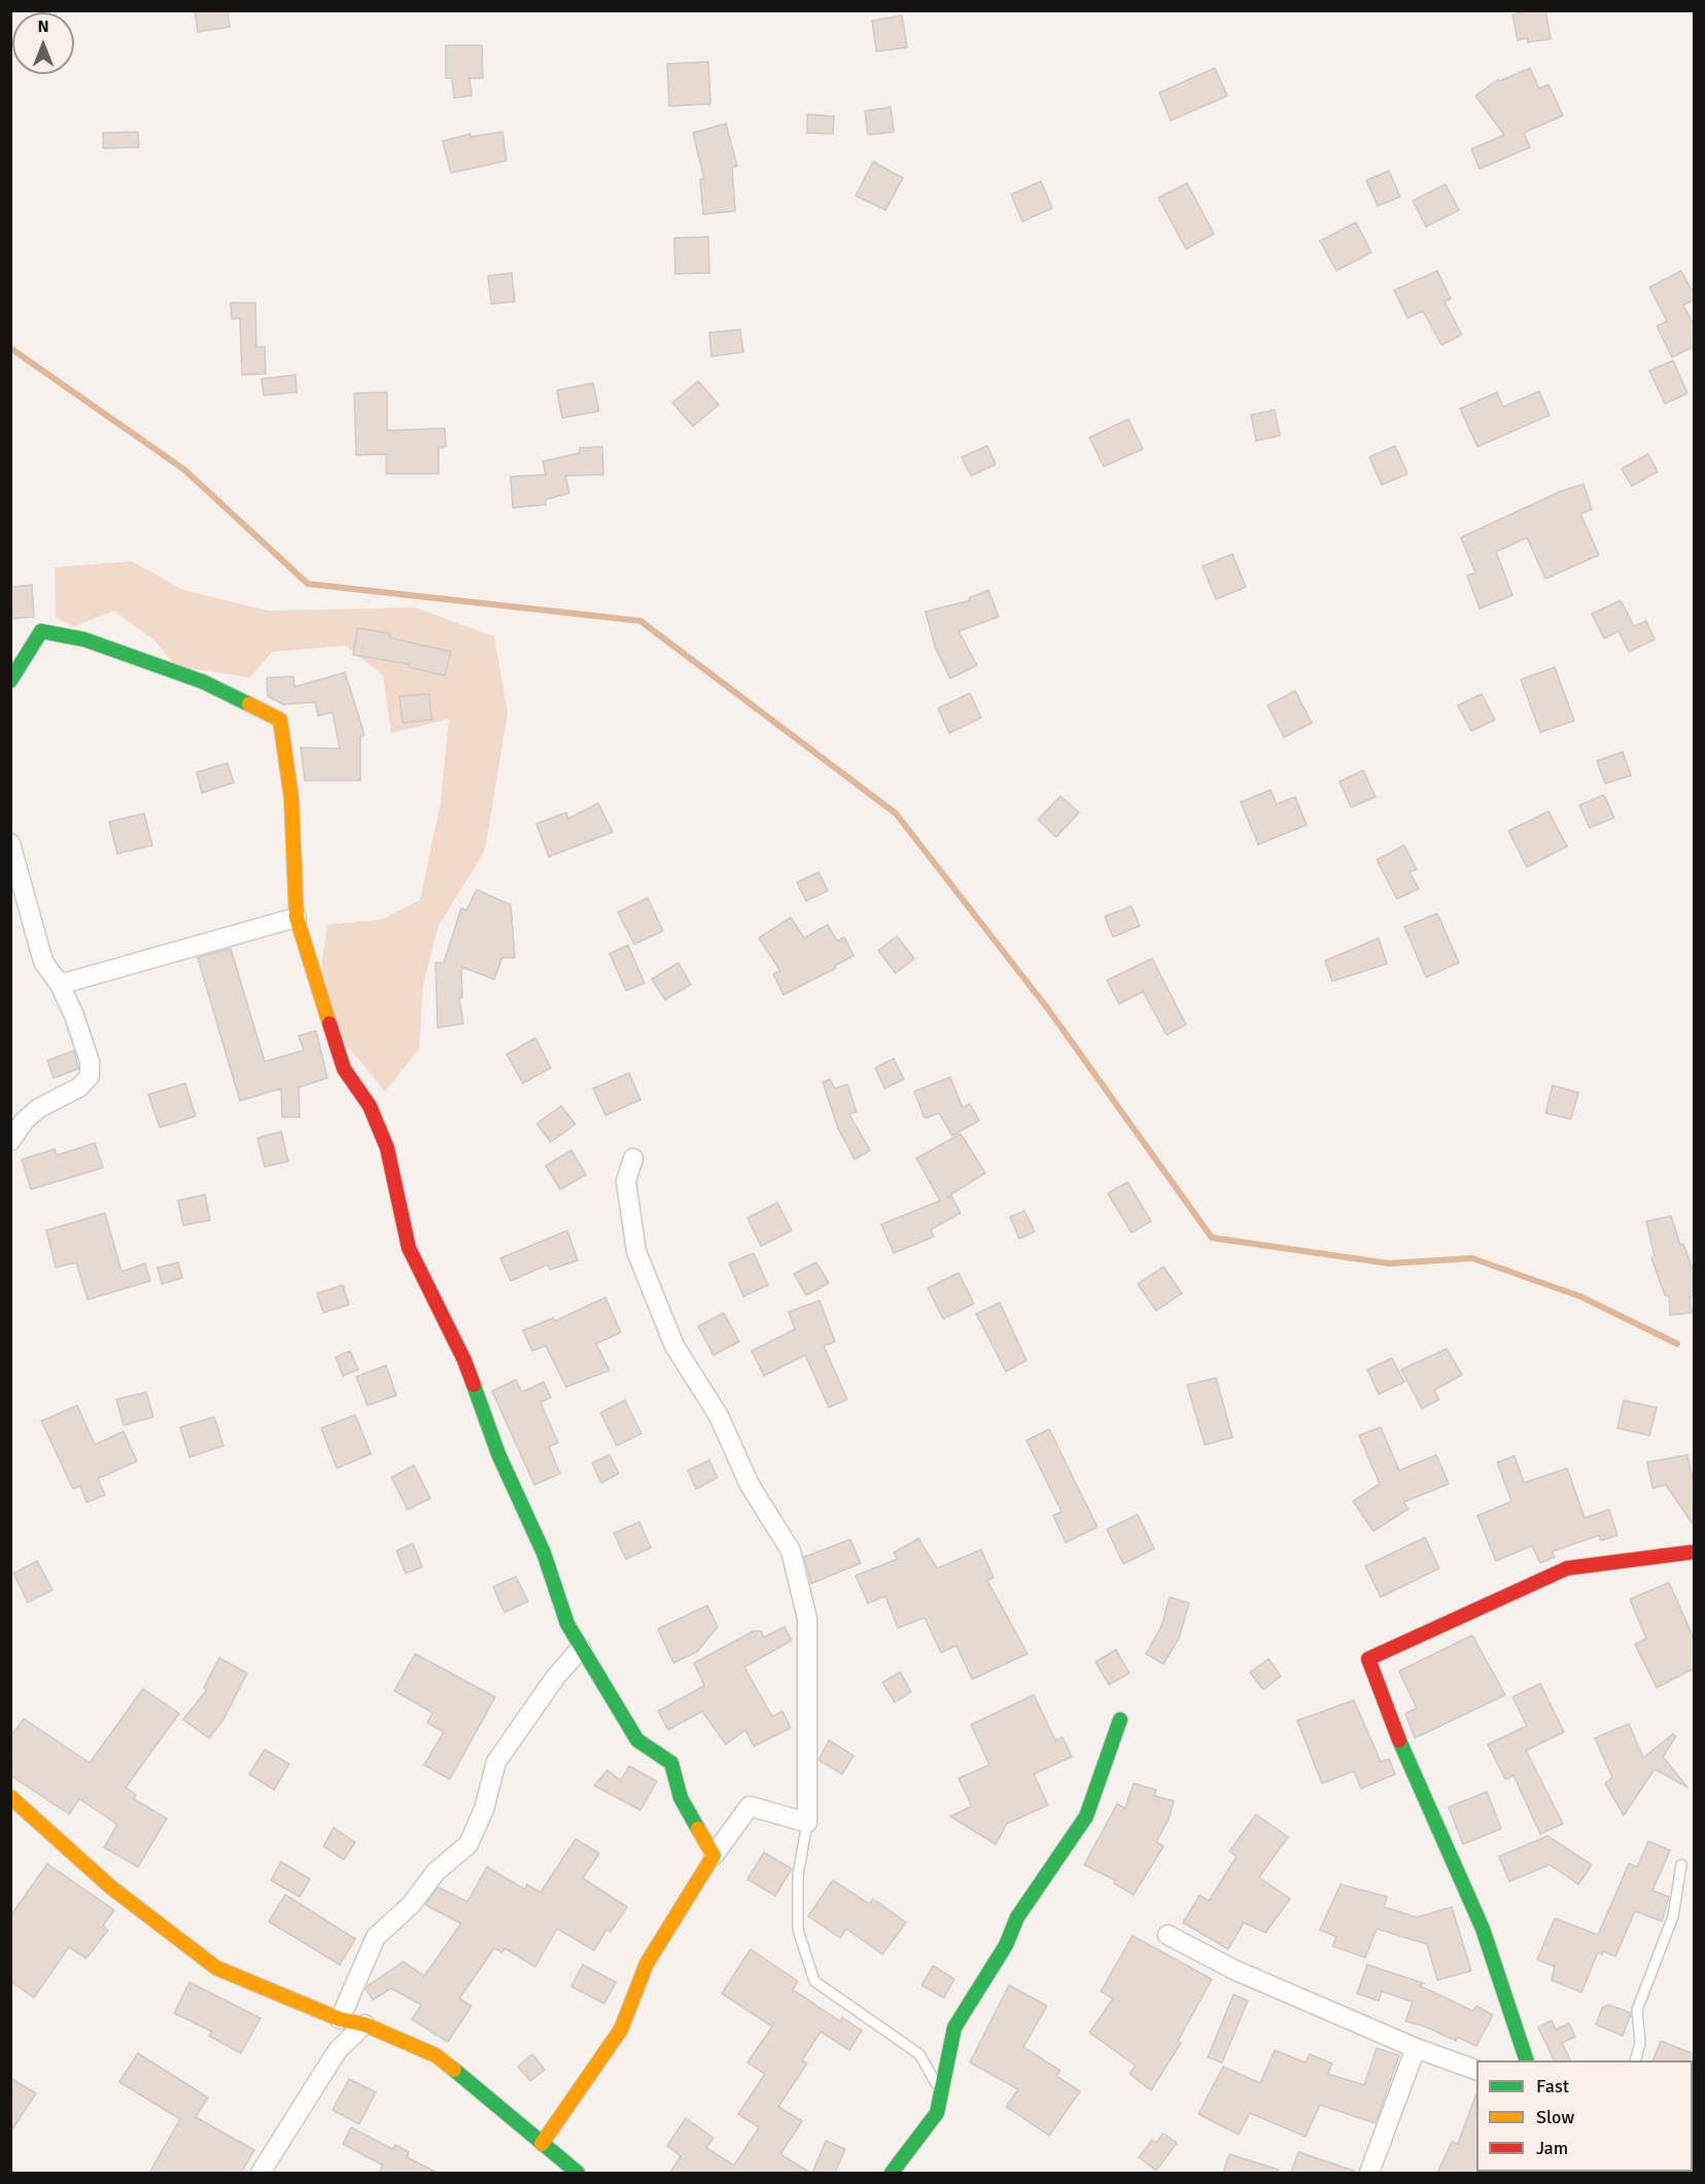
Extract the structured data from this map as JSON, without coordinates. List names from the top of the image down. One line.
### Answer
{"legend":["Fast","Slow","Jam"],"north":"top"}
